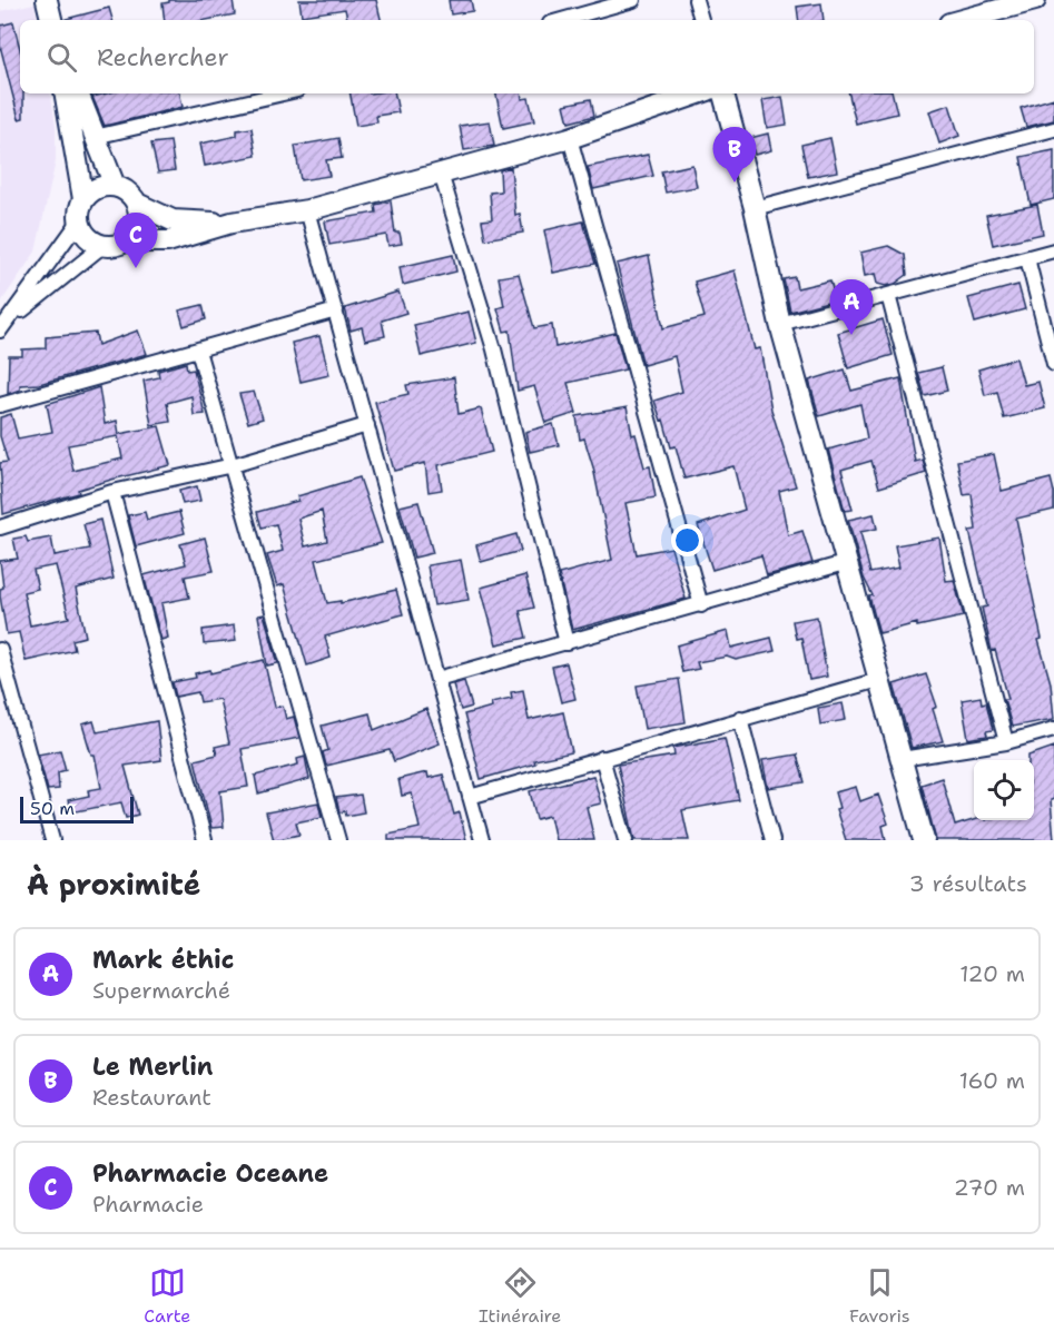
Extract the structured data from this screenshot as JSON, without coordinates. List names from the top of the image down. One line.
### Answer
{"scale_bar":"50 m","page":{"search":"Rechercher","pins":["B","C","A"],"scale":"50 m","heading":["À proximité","3 résultats"],"list":[{"mark":"A","name":"Mark éthic","note":"Supermarché","value":"120 m"},{"mark":"B","name":"Le Merlin","note":"Restaurant","value":"160 m"},{"mark":"C","name":"Pharmacie Oceane","note":"Pharmacie","value":"270 m"}],"nav":["Carte","Itinéraire","Favoris"]}}
